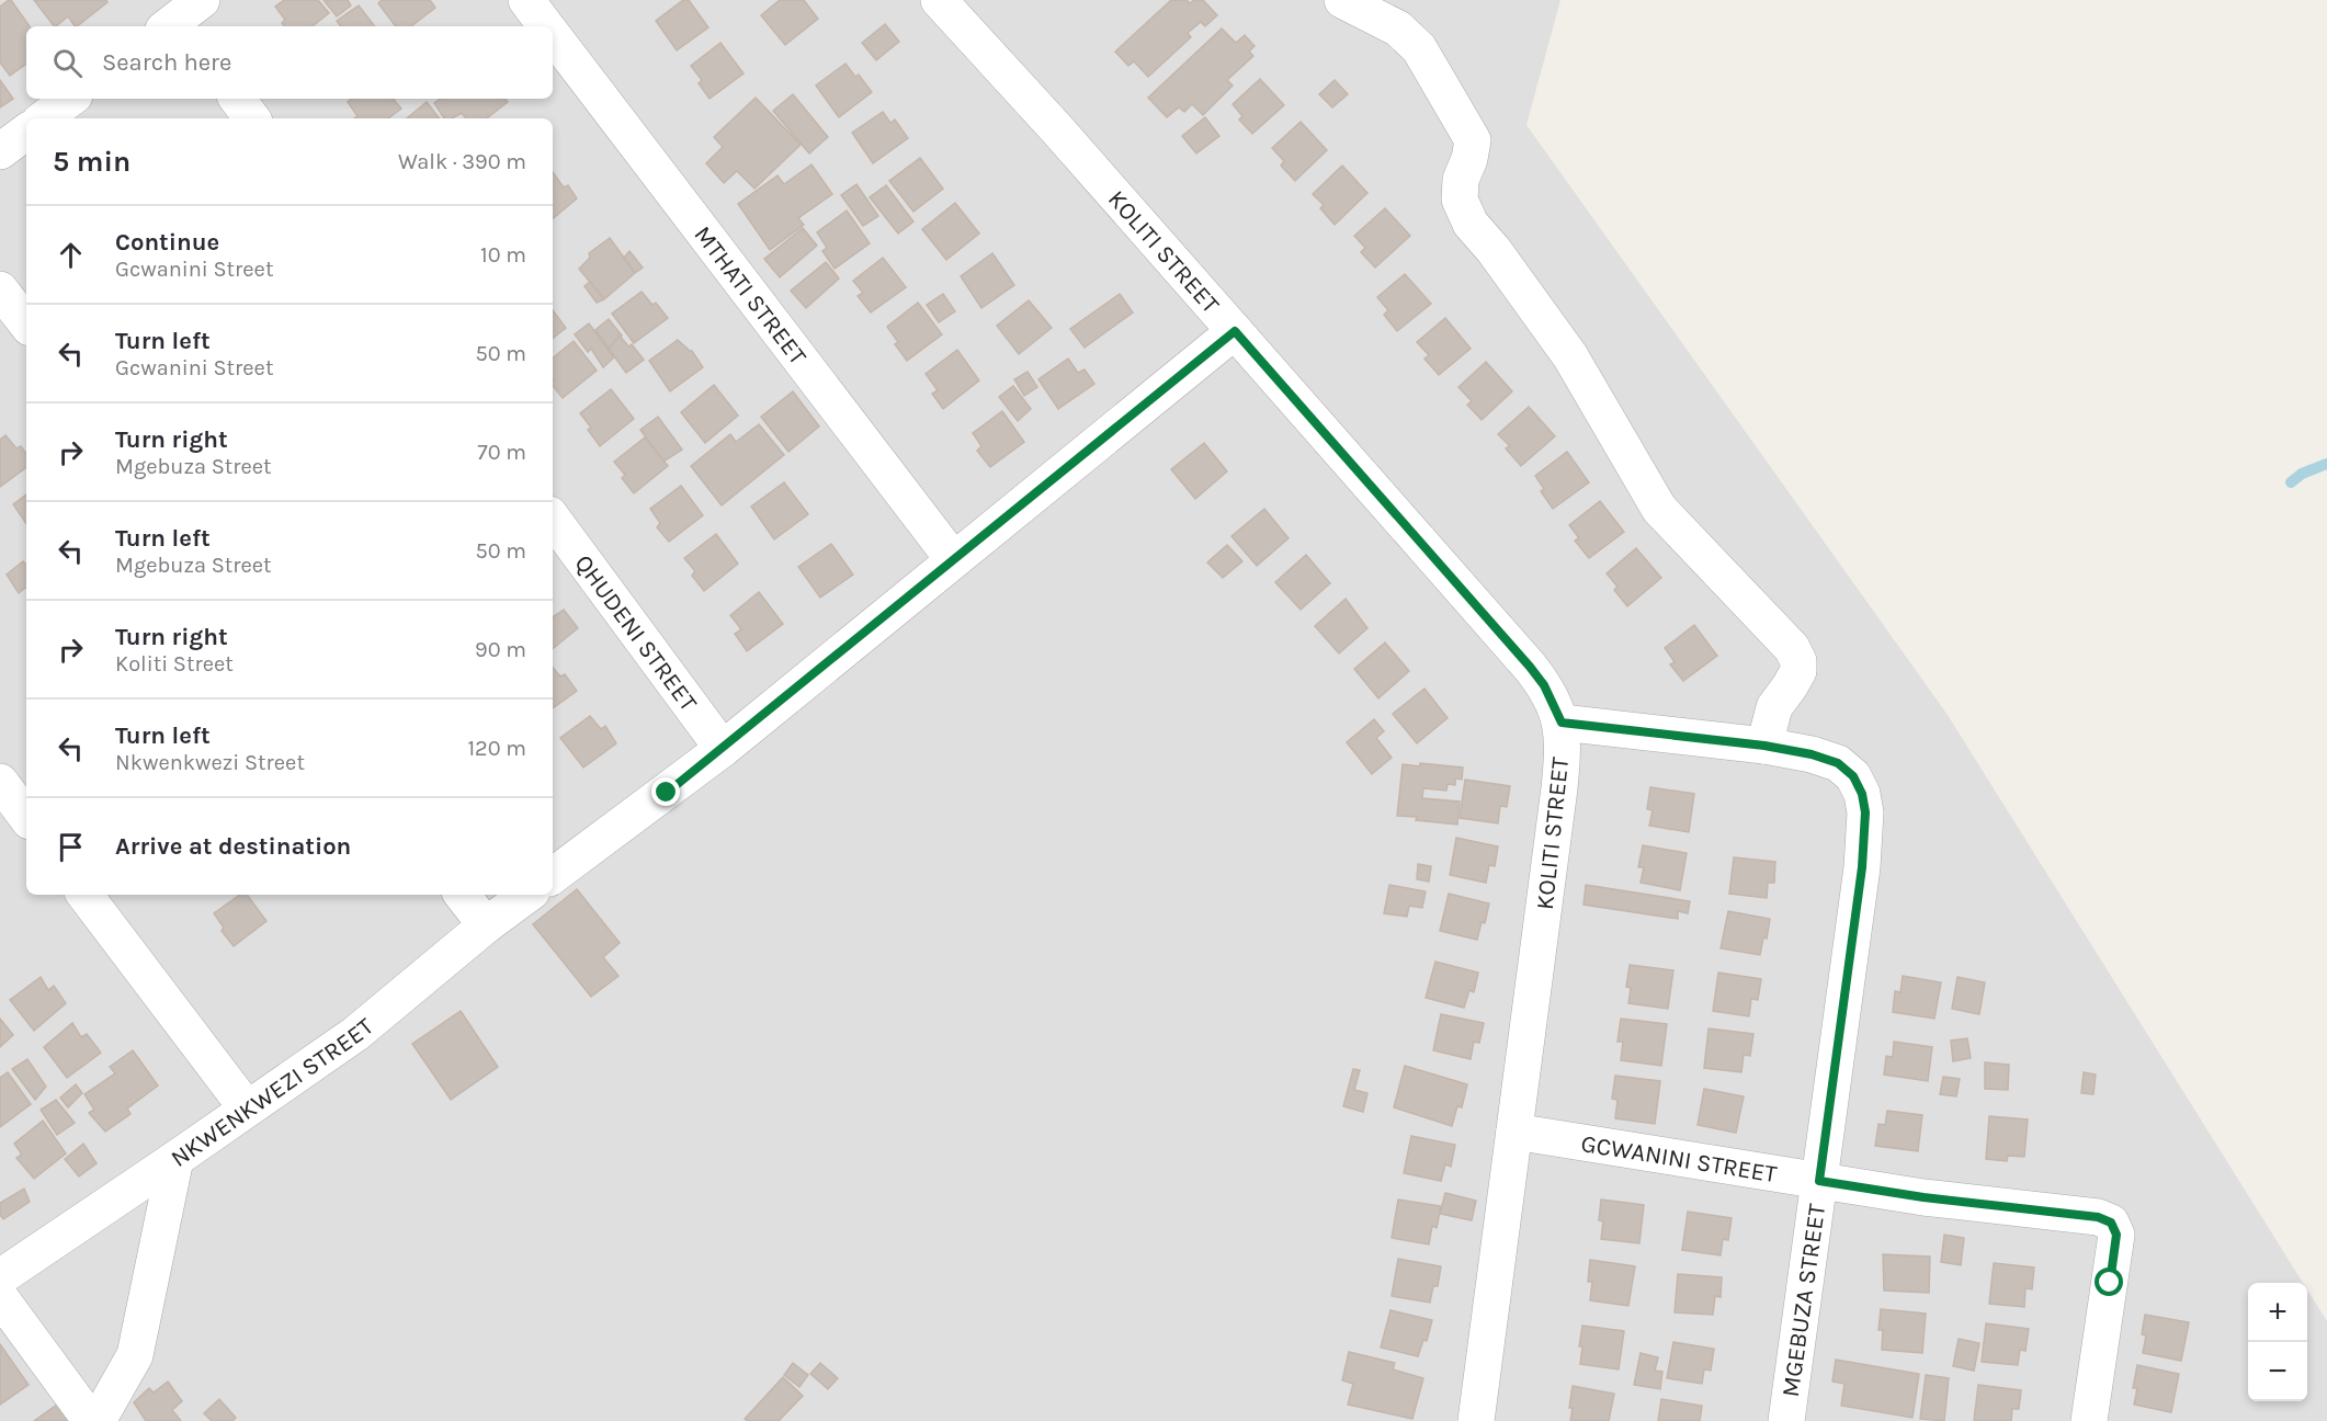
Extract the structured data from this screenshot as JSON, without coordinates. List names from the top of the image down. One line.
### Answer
{"streets":{"street":["KOLITI STREET","MTHATI STREET","QHUDENI STREET","NKWENKWEZI STREET","GCWANINI STREET","MGEBUZA STREET"]},"crossings":[["KOLITI STREET","GCWANINI STREET"],["KOLITI STREET","MGEBUZA STREET"],["GCWANINI STREET","MGEBUZA STREET"]],"page":{"search":"Search here","heading":["5 min","Walk · 390 m"],"list":[["Continue","Gcwanini Street","10 m"],["Turn left","Gcwanini Street","50 m"],["Turn right","Mgebuza Street","70 m"],["Turn left","Mgebuza Street","50 m"],["Turn right","Koliti Street","90 m"],["Turn left","Nkwenkwezi Street","120 m"],"Arrive at destination"],"map_buttons":["+","−"]}}
